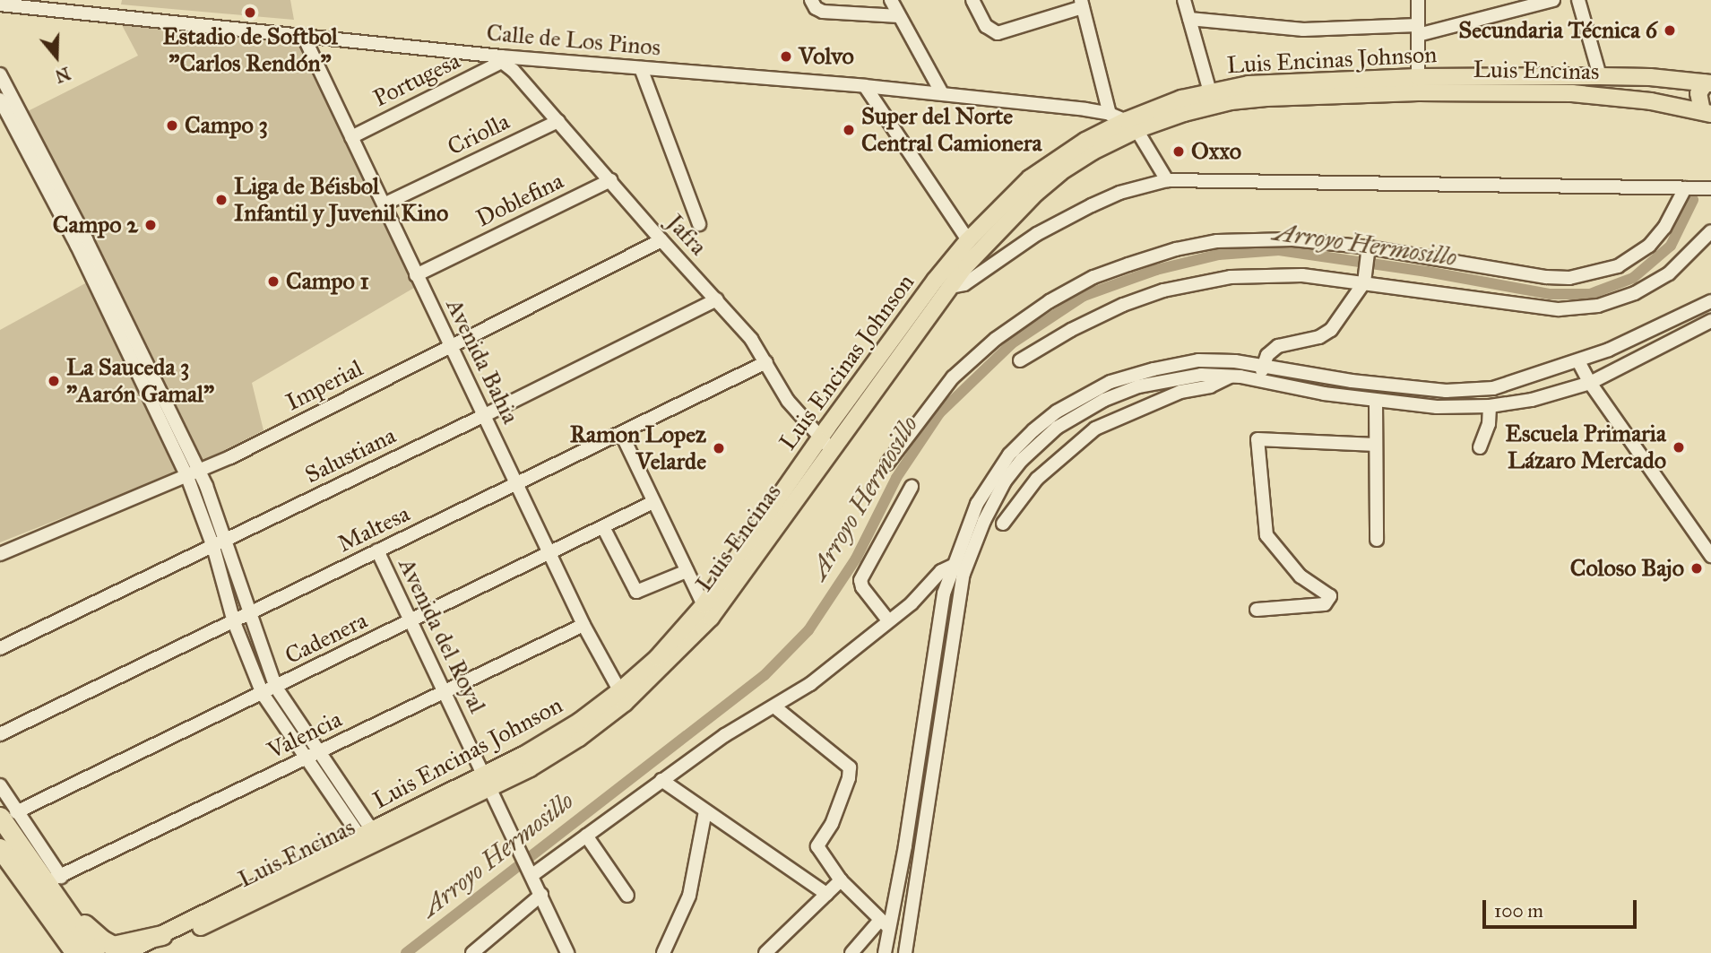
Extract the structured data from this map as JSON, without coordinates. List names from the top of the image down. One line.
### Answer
{"streets":{"main road":["Luis Encinas Johnson","Luis Encinas"],"street":["Calle de Los Pinos","Portugesa","Criolla","Doblefina","Jafra","Avenida Bahia","Imperial","Salustiana","Maltesa","Avenida del Royal","Cadenera","Valencia"]},"crossings":[["Calle de Los Pinos","Luis Encinas Johnson"],["Calle de Los Pinos","Portugesa"],["Calle de Los Pinos","Jafra"],["Calle de Los Pinos","Avenida Bahia"],["Luis Encinas Johnson","Luis Encinas"],["Luis Encinas Johnson","Jafra"],["Luis Encinas Johnson","Avenida Bahia"],["Luis Encinas Johnson","Avenida del Royal"],["Portugesa","Jafra"],["Portugesa","Avenida Bahia"],["Criolla","Jafra"],["Criolla","Avenida Bahia"],["Doblefina","Jafra"],["Doblefina","Avenida Bahia"],["Jafra","Imperial"],["Jafra","Salustiana"],["Jafra","Maltesa"],["Avenida Bahia","Imperial"],["Avenida Bahia","Salustiana"],["Avenida Bahia","Maltesa"],["Avenida Bahia","Cadenera"],["Avenida Bahia","Valencia"],["Maltesa","Avenida del Royal"],["Avenida del Royal","Cadenera"],["Avenida del Royal","Valencia"]],"water":["Arroyo Hermosillo"],"places":["Estadio de Softbol \"Carlos Rendón\"","Secundaria Técnica 6","Volvo","Campo 3","Super del Norte Central Camionera","Oxxo","Liga de Béisbol Infantil y Juvenil Kino","Campo 2","Campo 1","La Sauceda 3 \"Aarón Gamal\"","Escuela Primaria Lázaro Mercado","Ramon Lopez Velarde","Coloso Bajo"],"scale_bar":"100 m","north":"bottom"}
